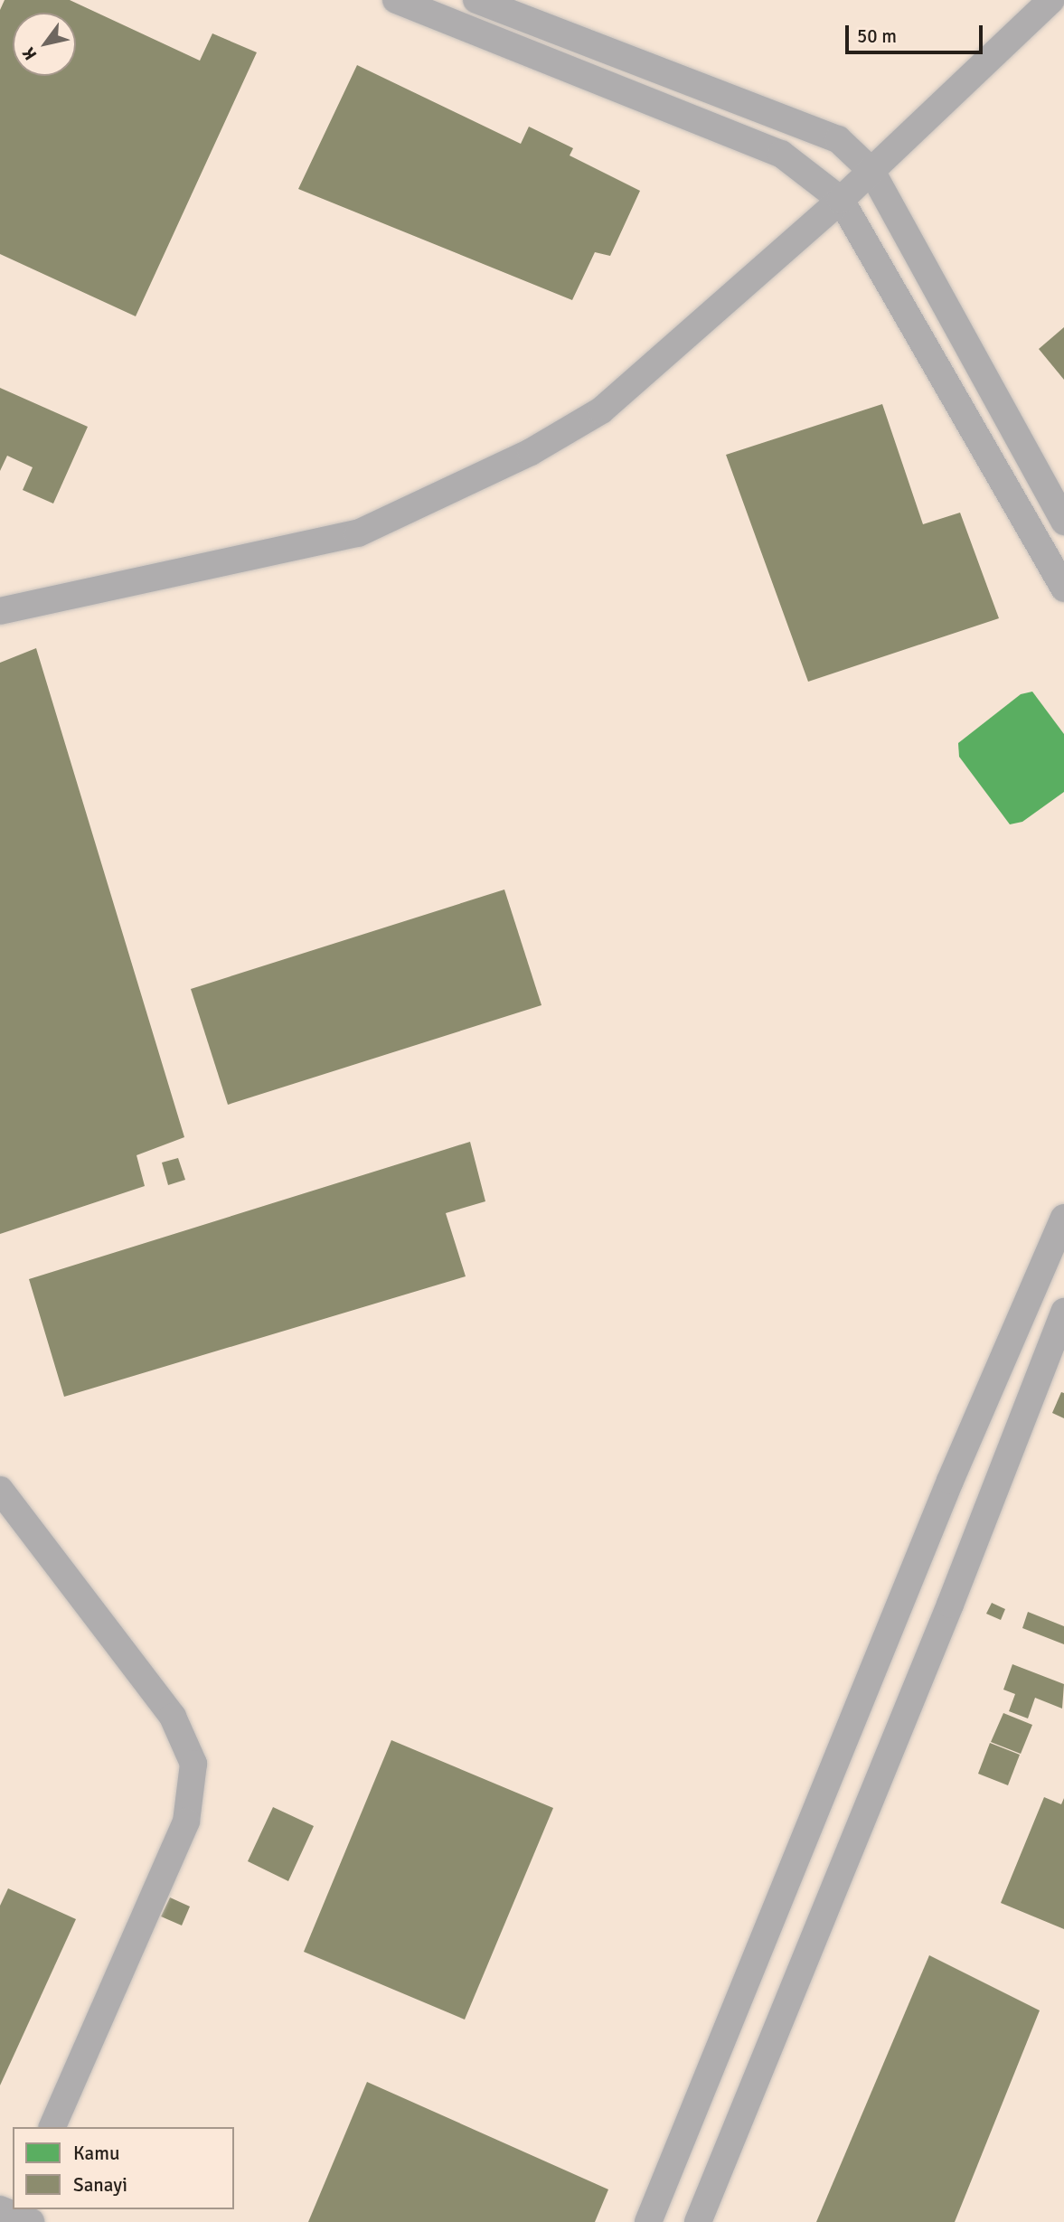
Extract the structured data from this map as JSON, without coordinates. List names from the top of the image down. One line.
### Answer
{"legend":["Kamu","Sanayi"],"scale_bar":"50 m","north":"bottom left"}
